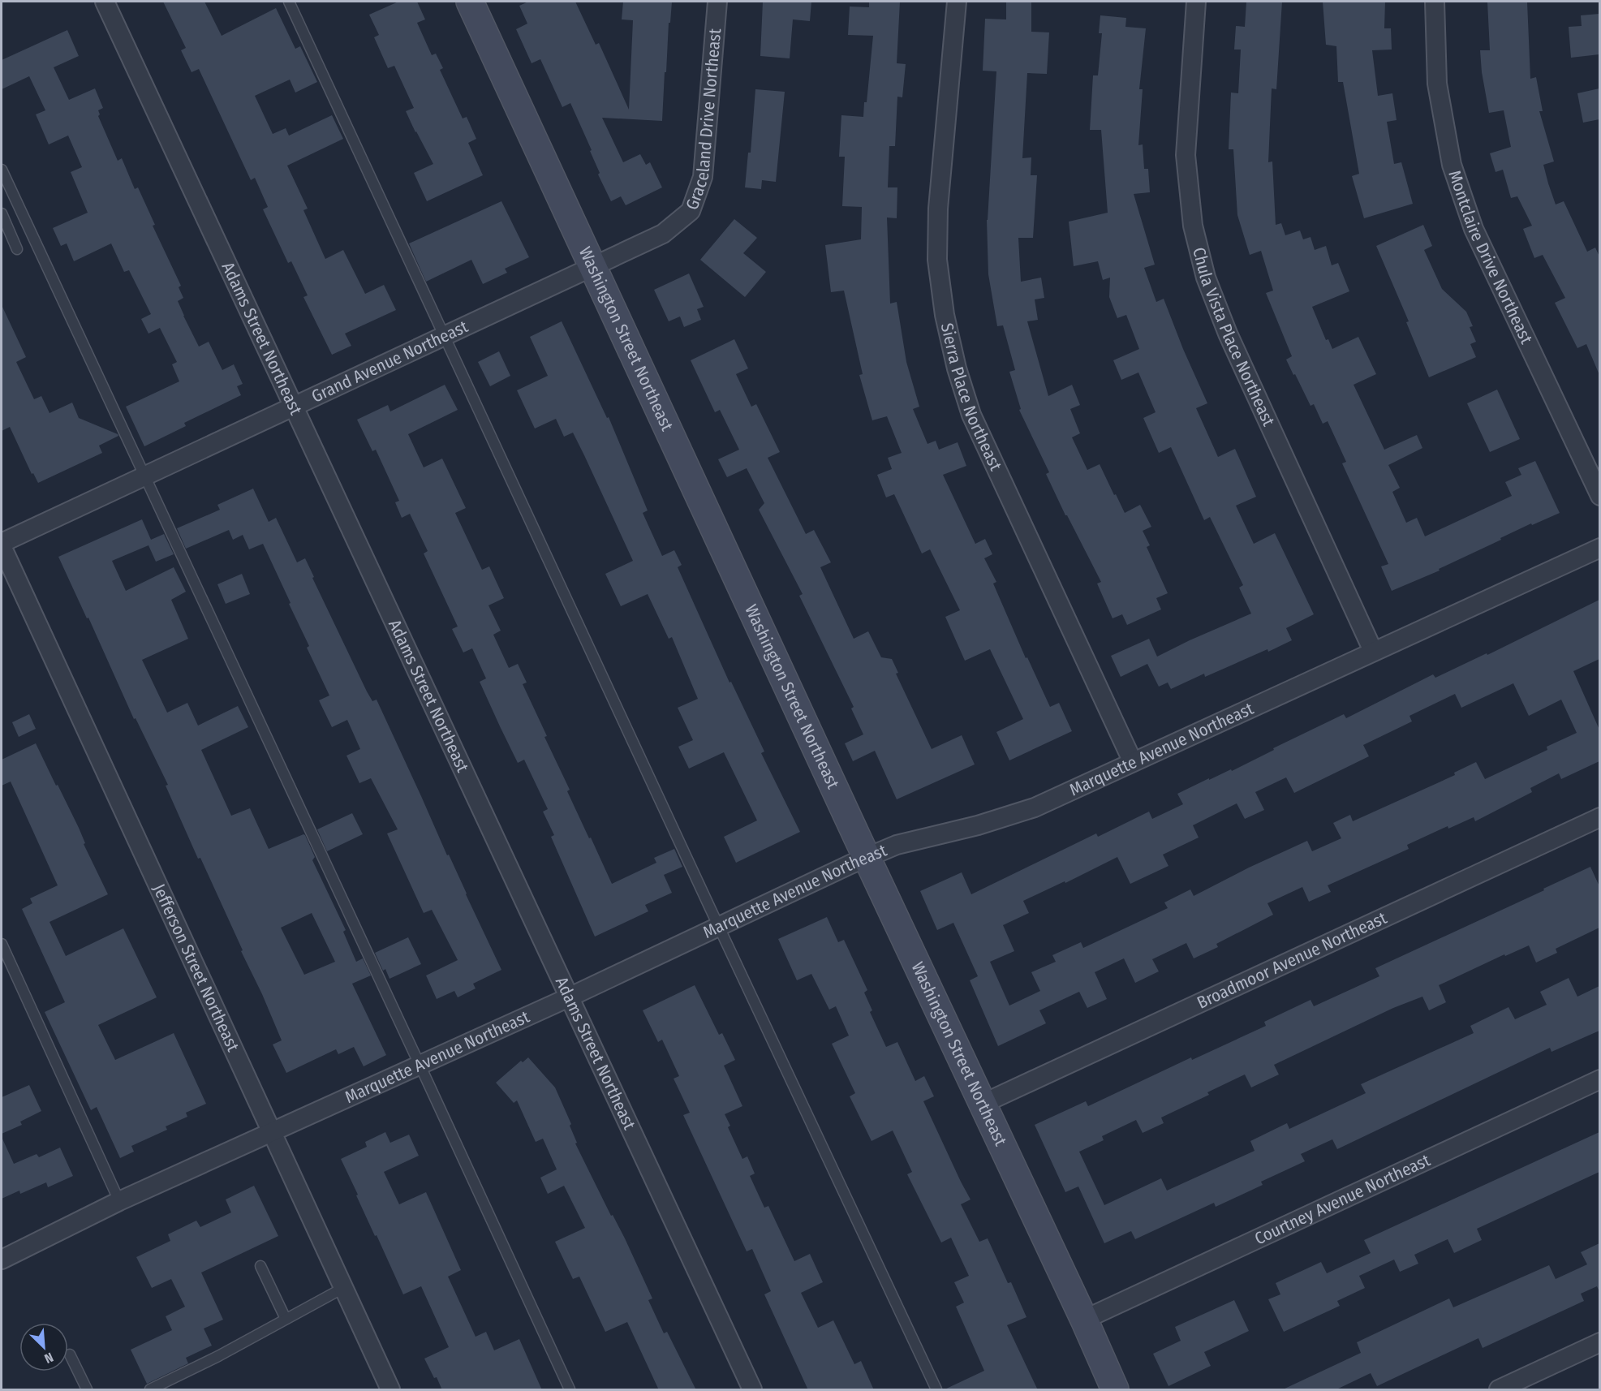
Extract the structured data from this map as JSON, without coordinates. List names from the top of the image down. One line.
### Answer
{"streets":{"street":["Graceland Drive Northeast","Montclaire Drive Northeast","Chula Vista Place Northeast","Adams Street Northeast","Washington Street Northeast","Grand Avenue Northeast","Sierra Place Northeast","Marquette Avenue Northeast","Broadmoor Avenue Northeast","Jefferson Street Northeast","Courtney Avenue Northeast"]},"crossings":[["Graceland Drive Northeast","Washington Street Northeast"],["Graceland Drive Northeast","Grand Avenue Northeast"],["Chula Vista Place Northeast","Marquette Avenue Northeast"],["Adams Street Northeast","Grand Avenue Northeast"],["Adams Street Northeast","Marquette Avenue Northeast"],["Washington Street Northeast","Grand Avenue Northeast"],["Washington Street Northeast","Marquette Avenue Northeast"],["Washington Street Northeast","Broadmoor Avenue Northeast"],["Washington Street Northeast","Courtney Avenue Northeast"],["Grand Avenue Northeast","Jefferson Street Northeast"],["Sierra Place Northeast","Marquette Avenue Northeast"],["Marquette Avenue Northeast","Jefferson Street Northeast"]],"north":"bottom right"}
